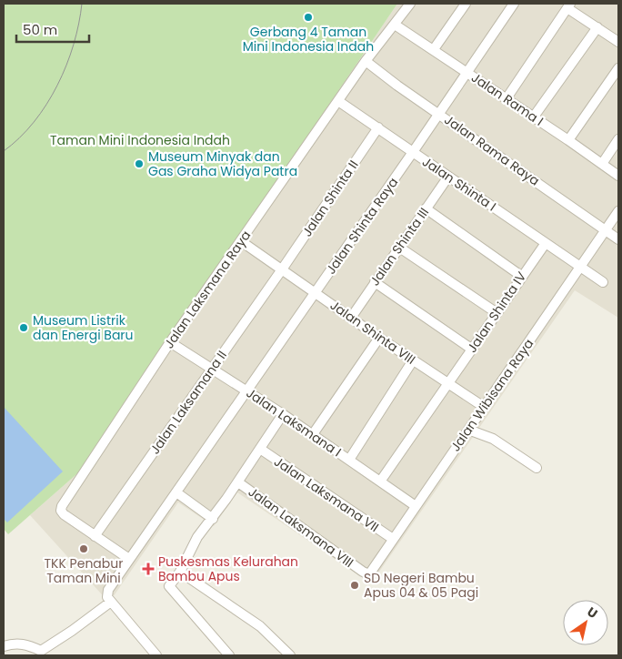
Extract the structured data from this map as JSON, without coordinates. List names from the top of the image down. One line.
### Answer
{"streets":{"street":["Jalan Rama I","Jalan Rama Raya","Jalan Shinta I","Jalan Shinta II","Jalan Shinta Raya","Jalan Shinta III","Jalan Laksmana Raya","Jalan Shinta IV","Jalan Shinta VIII","Jalan Wibisana Raya","Jalan Laksamana II","Jalan Laksmana I","Jalan Laksmana VII","Jalan Laksmana VIII"]},"crossings":[["Jalan Rama I","Jalan Shinta Raya"],["Jalan Rama I","Jalan Laksmana Raya"],["Jalan Rama Raya","Jalan Shinta Raya"],["Jalan Rama Raya","Jalan Laksmana Raya"],["Jalan Rama Raya","Jalan Wibisana Raya"],["Jalan Shinta I","Jalan Shinta II"],["Jalan Shinta I","Jalan Shinta Raya"],["Jalan Shinta I","Jalan Shinta III"],["Jalan Shinta I","Jalan Laksmana Raya"],["Jalan Shinta I","Jalan Shinta IV"],["Jalan Shinta I","Jalan Wibisana Raya"],["Jalan Shinta II","Jalan Shinta VIII"],["Jalan Shinta II","Jalan Laksamana II"],["Jalan Shinta Raya","Jalan Laksmana Raya"],["Jalan Shinta Raya","Jalan Shinta VIII"],["Jalan Shinta Raya","Jalan Laksmana I"],["Jalan Shinta III","Jalan Shinta VIII"],["Jalan Laksmana Raya","Jalan Shinta VIII"],["Jalan Laksmana Raya","Jalan Laksamana II"],["Jalan Laksmana Raya","Jalan Laksmana I"],["Jalan Shinta IV","Jalan Shinta VIII"],["Jalan Shinta IV","Jalan Laksmana I"],["Jalan Shinta VIII","Jalan Wibisana Raya"],["Jalan Shinta VIII","Jalan Laksamana II"],["Jalan Wibisana Raya","Jalan Laksmana I"],["Jalan Wibisana Raya","Jalan Laksmana VII"],["Jalan Wibisana Raya","Jalan Laksmana VIII"],["Jalan Laksamana II","Jalan Laksmana I"]],"parks":["Taman Mini Indonesia Indah"],"places":{"other":["Gerbang 4 Taman Mini Indonesia Indah","Museum Minyak dan Gas Graha Widya Patra","Museum Listrik dan Energi Baru","TKK Penabur Taman Mini","SD Negeri Bambu Apus 04 & 05 Pagi"],"health":["Puskesmas Kelurahan Bambu Apus"]},"scale_bar":"50 m","north":"top right"}
